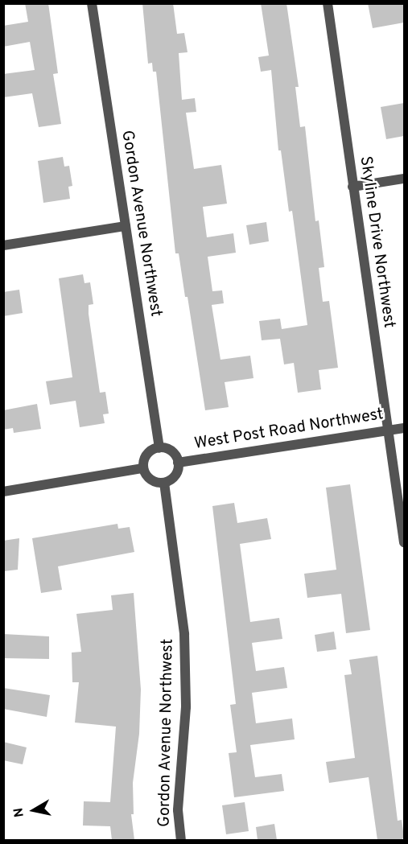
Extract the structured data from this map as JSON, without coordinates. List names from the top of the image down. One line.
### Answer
{"streets":{"street":["Gordon Avenue Northwest","Skyline Drive Northwest","West Post Road Northwest"]},"crossings":[["Gordon Avenue Northwest","West Post Road Northwest"],["Skyline Drive Northwest","West Post Road Northwest"]],"north":"left"}
